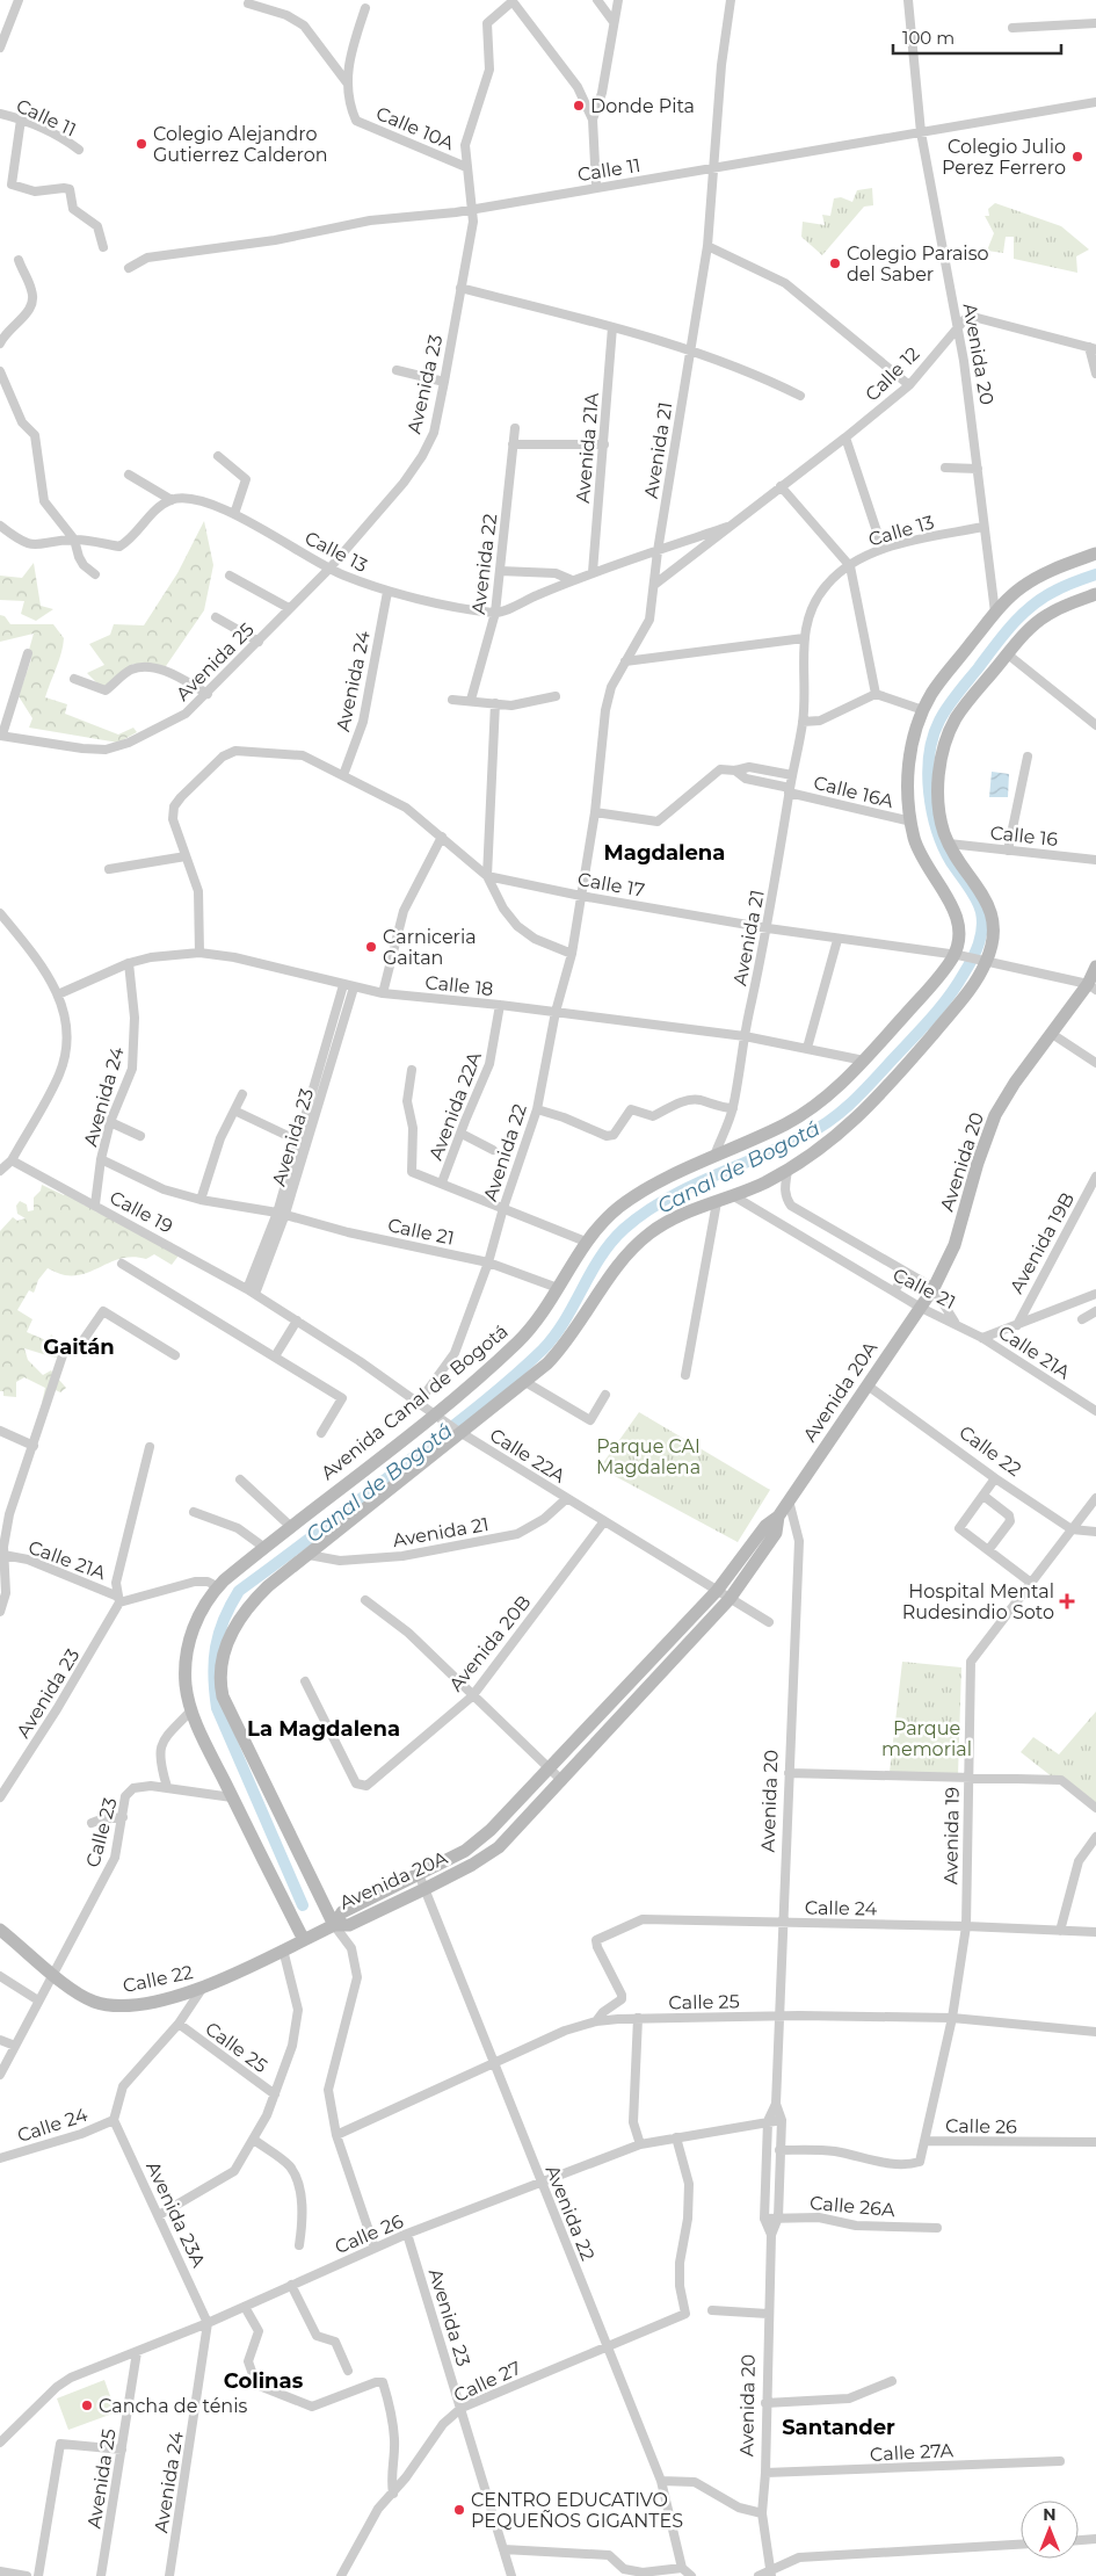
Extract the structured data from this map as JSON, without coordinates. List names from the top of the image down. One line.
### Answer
{"streets":{"main road":["Avenida 20","Avenida 20A","Avenida Canal de Bogotá","Calle 22"],"street":["Calle 11","Calle 10A","Calle 12","Avenida 23","Avenida 21A","Avenida 21","Calle 13","Avenida 22","Avenida 25","Avenida 24","Calle 16A","Calle 16","Calle 17","Calle 18","Avenida 22A","Calle 19","Calle 21","Avenida 19B","Calle 21A","Calle 22A","Avenida 20B","Calle 23","Avenida 19","Calle 24","Calle 25","Calle 26","Calle 26A","Avenida 23A","Calle 27","Calle 27A"]},"crossings":[["Calle 11","Avenida 20"],["Calle 11","Avenida 23"],["Calle 11","Avenida 21"],["Avenida 20","Calle 12"],["Avenida 20","Calle 13"],["Avenida 20","Calle 17"],["Avenida 20","Calle 21"],["Avenida 20","Avenida 20A"],["Avenida 20","Avenida Canal de Bogotá"],["Avenida 20","Calle 24"],["Avenida 20","Calle 25"],["Avenida 20","Calle 26"],["Avenida 20","Calle 26A"],["Avenida 20","Calle 27A"],["Calle 12","Avenida 21A"],["Calle 12","Avenida 21"],["Calle 12","Calle 13"],["Calle 12","Avenida 22"],["Avenida 23","Calle 13"],["Avenida 23","Avenida 25"],["Avenida 23","Calle 18"],["Avenida 23","Calle 19"],["Avenida 23","Calle 21"],["Avenida 23","Calle 21A"],["Avenida 23","Calle 22A"],["Avenida 23","Calle 26"],["Avenida 23","Calle 27"],["Avenida 21","Calle 13"],["Avenida 21","Avenida 22"],["Avenida 21","Calle 16A"],["Avenida 21","Calle 17"],["Avenida 21","Calle 18"],["Avenida 21","Avenida Canal de Bogotá"],["Avenida 21","Calle 22A"],["Calle 13","Avenida 22"],["Calle 13","Avenida 25"],["Calle 13","Avenida 24"],["Avenida 22","Calle 17"],["Avenida 22","Calle 18"],["Avenida 22","Calle 21"],["Avenida 22","Avenida 20A"],["Avenida 22","Calle 22A"],["Avenida 22","Calle 25"],["Avenida 22","Calle 26"],["Avenida 22","Calle 27"],["Avenida 25","Calle 26"],["Avenida 24","Calle 17"],["Avenida 24","Calle 18"],["Avenida 24","Calle 19"],["Avenida 24","Calle 21"],["Avenida 24","Calle 26"],["Avenida 24","Avenida 23A"],["Calle 16A","Avenida Canal de Bogotá"],["Calle 17","Avenida Canal de Bogotá"],["Calle 18","Avenida 22A"],["Calle 18","Avenida Canal de Bogotá"],["Calle 19","Calle 22A"],["Calle 21","Calle 21A"],["Calle 21","Avenida 20A"],["Calle 21","Avenida Canal de Bogotá"],["Avenida 20A","Calle 22"],["Avenida 20A","Calle 22A"],["Avenida Canal de Bogotá","Calle 22"],["Avenida Canal de Bogotá","Calle 22A"],["Avenida Canal de Bogotá","Calle 23"],["Calle 22","Calle 23"],["Calle 22","Avenida 19"],["Calle 22A","Avenida 20B"],["Avenida 19","Calle 24"],["Avenida 19","Calle 25"],["Avenida 19","Calle 26"],["Calle 24","Calle 25"],["Calle 24","Avenida 23A"],["Calle 26","Avenida 23A"],["Calle 26","Calle 27"]],"districts":["Magdalena","Gaitán","La Magdalena","Colinas","Santander"],"water":["Canal de Bogotá"],"parks":["Parque CAI Magdalena","Parque memorial"],"places":{"other":["Donde Pita","Colegio Alejandro Gutierrez Calderon","Colegio Julio Perez Ferrero","Colegio Paraiso del Saber","Carniceria Gaitan","Cancha de ténis","CENTRO EDUCATIVO PEQUEÑOS GIGANTES"],"health":["Hospital Mental Rudesindio Soto"]},"scale_bar":"100 m","north":"top"}
